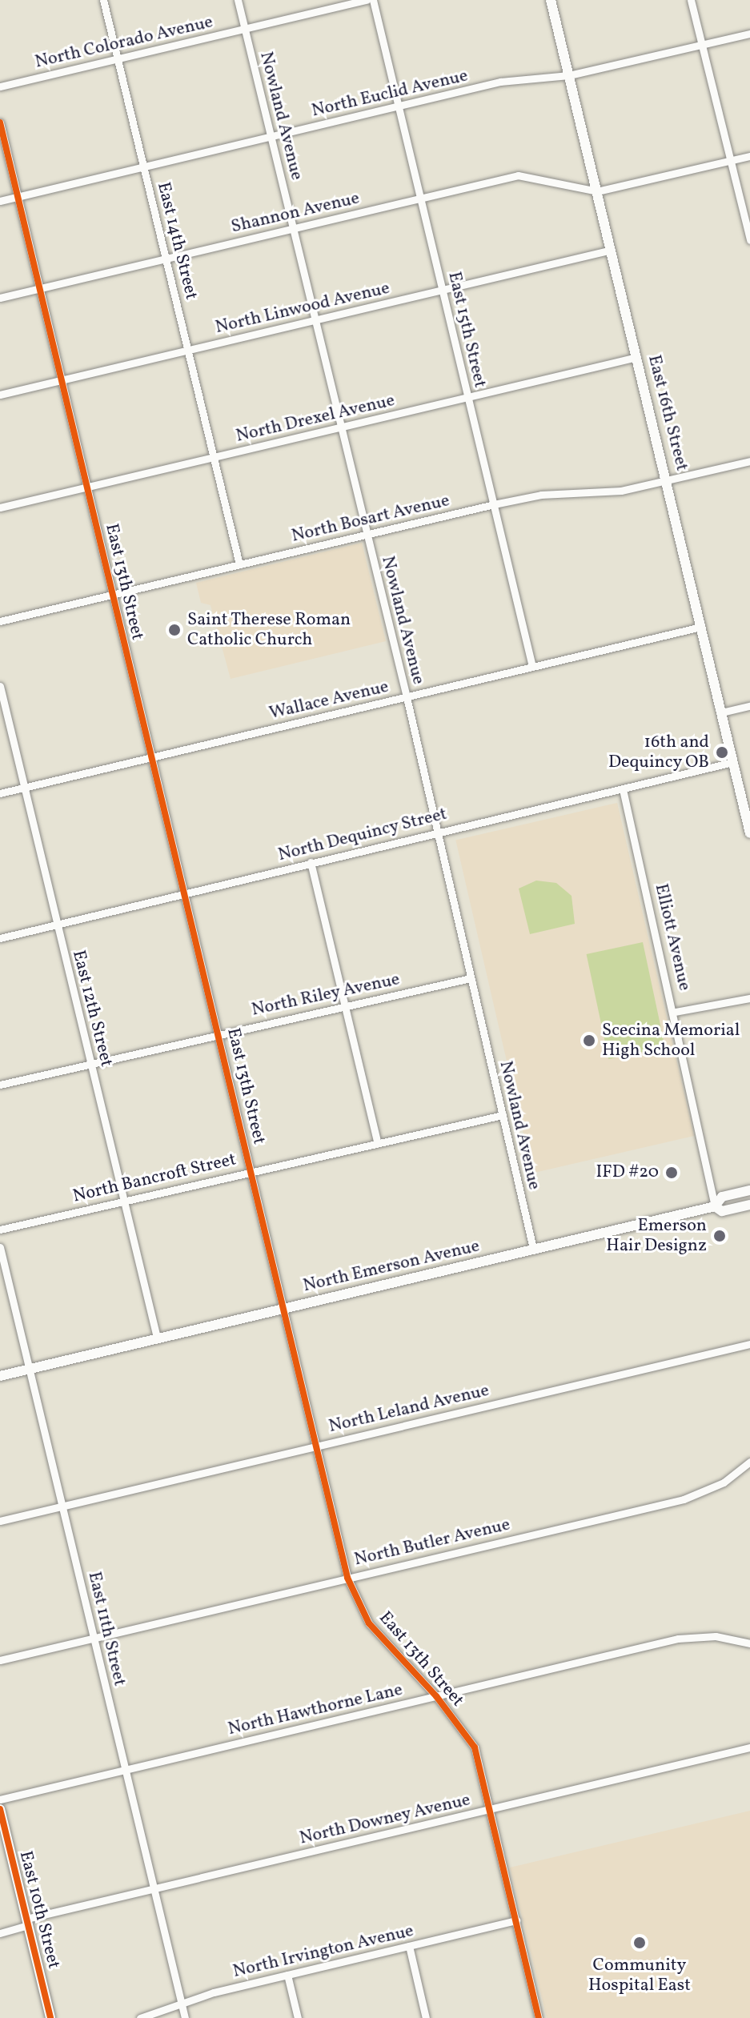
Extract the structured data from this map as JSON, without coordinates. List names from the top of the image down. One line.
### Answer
{"streets":{"main road":["East 16th Street","North Emerson Avenue","East 10th Street"],"street":["North Colorado Avenue","North Euclid Avenue","Nowland Avenue","Shannon Avenue","East 14th Street","North Linwood Avenue","East 15th Street","North Drexel Avenue","North Bosart Avenue","East 13th Street","Wallace Avenue","North Dequincy Street","Elliott Avenue","North Riley Avenue","East 12th Street","North Bancroft Street","North Leland Avenue","North Butler Avenue","East 11th Street","North Hawthorne Lane","North Downey Avenue","North Irvington Avenue"]},"crossings":[["North Colorado Avenue","Nowland Avenue"],["North Colorado Avenue","East 14th Street"],["North Euclid Avenue","Nowland Avenue"],["North Euclid Avenue","East 14th Street"],["North Euclid Avenue","East 15th Street"],["North Euclid Avenue","East 16th Street"],["North Euclid Avenue","East 13th Street"],["Nowland Avenue","Shannon Avenue"],["Nowland Avenue","North Linwood Avenue"],["Nowland Avenue","North Drexel Avenue"],["Nowland Avenue","North Bosart Avenue"],["Nowland Avenue","Wallace Avenue"],["Nowland Avenue","North Dequincy Street"],["Nowland Avenue","North Riley Avenue"],["Nowland Avenue","North Bancroft Street"],["Nowland Avenue","North Emerson Avenue"],["Shannon Avenue","East 14th Street"],["Shannon Avenue","East 15th Street"],["Shannon Avenue","East 16th Street"],["Shannon Avenue","East 13th Street"],["East 14th Street","North Linwood Avenue"],["East 14th Street","North Drexel Avenue"],["East 14th Street","North Bosart Avenue"],["North Linwood Avenue","East 15th Street"],["North Linwood Avenue","East 16th Street"],["North Linwood Avenue","East 13th Street"],["East 15th Street","North Drexel Avenue"],["East 15th Street","North Bosart Avenue"],["East 15th Street","Wallace Avenue"],["East 16th Street","North Drexel Avenue"],["East 16th Street","North Bosart Avenue"],["East 16th Street","Wallace Avenue"],["East 16th Street","North Dequincy Street"],["North Drexel Avenue","East 13th Street"],["North Bosart Avenue","East 13th Street"],["East 13th Street","Wallace Avenue"],["East 13th Street","North Dequincy Street"],["East 13th Street","North Riley Avenue"],["East 13th Street","North Bancroft Street"],["East 13th Street","North Emerson Avenue"],["East 13th Street","North Leland Avenue"],["East 13th Street","North Butler Avenue"],["East 13th Street","North Hawthorne Lane"],["East 13th Street","North Downey Avenue"],["East 13th Street","North Irvington Avenue"],["Wallace Avenue","East 12th Street"],["North Dequincy Street","Elliott Avenue"],["North Dequincy Street","East 12th Street"],["Elliott Avenue","North Emerson Avenue"],["North Riley Avenue","East 12th Street"],["East 12th Street","North Bancroft Street"],["East 12th Street","North Emerson Avenue"],["North Emerson Avenue","East 11th Street"],["North Leland Avenue","East 11th Street"],["North Butler Avenue","East 11th Street"],["East 11th Street","North Hawthorne Lane"],["East 11th Street","North Downey Avenue"],["East 11th Street","North Irvington Avenue"],["North Downey Avenue","East 10th Street"]],"places":["Saint Therese Roman Catholic Church","16th and Dequincy OB","Scecina Memorial High School","IFD #20","Emerson Hair Designz","Community Hospital East"]}
